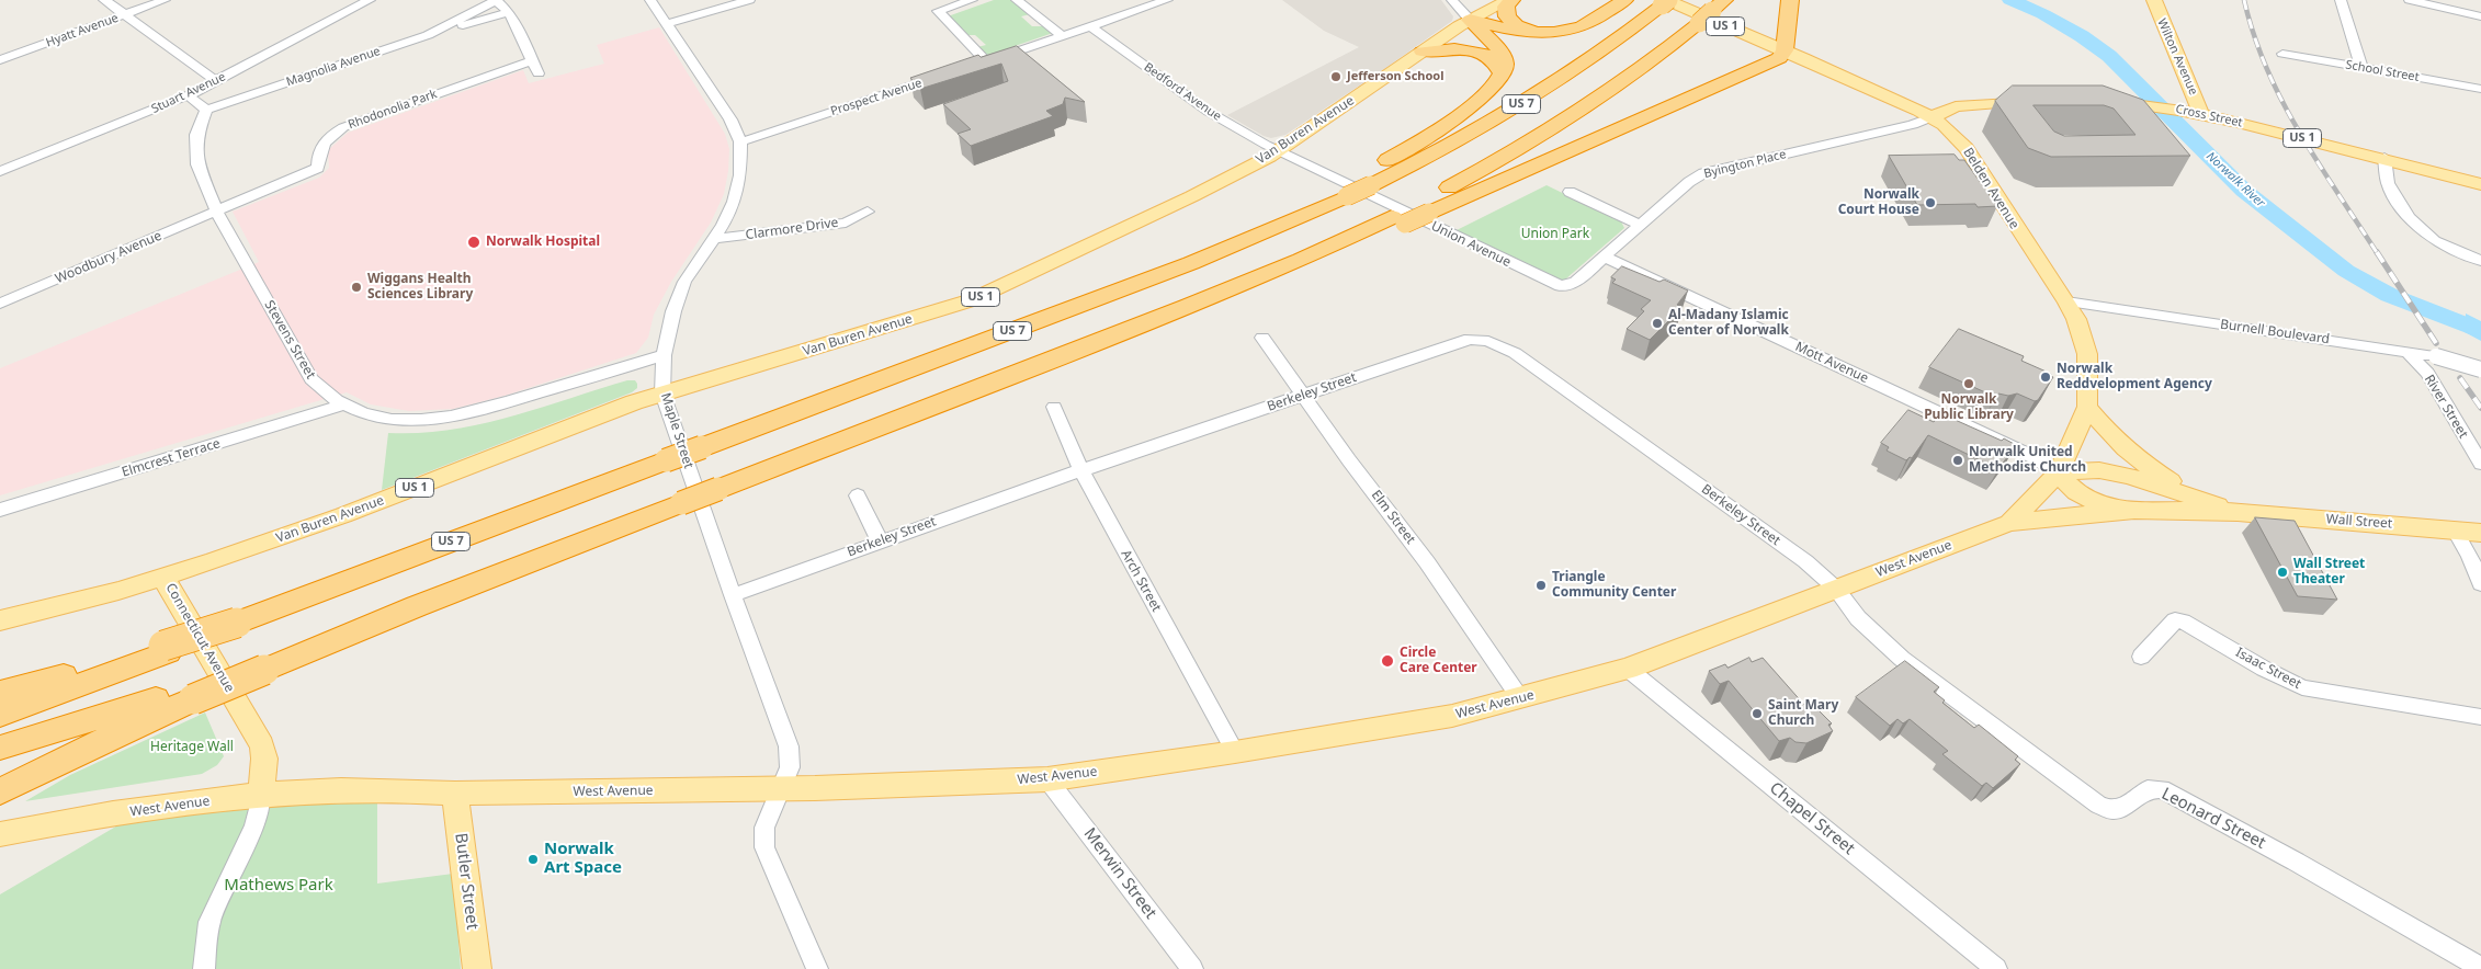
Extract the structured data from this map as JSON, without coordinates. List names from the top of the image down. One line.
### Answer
{"streets":{"highway":["US 7"],"main road":["US 1","Wilton Avenue","Cross Street","Van Buren Avenue","Belden Avenue","Wall Street","West Avenue","Connecticut Avenue","Butler Street"],"street":["Hyatt Avenue","Magnolia Avenue","School Street","Bedford Avenue","Stuart Avenue","Prospect Avenue","Rhodonolia Park","Byington Place","Clarmore Drive","Union Avenue","Woodbury Avenue","Burnell Boulevard","Stevens Street","Mott Avenue","Berkeley Street","River Street","Maple Street","Elmcrest Terrace","Elm Street","Arch Street","Isaac Street","Chapel Street","Leonard Street","Merwin Street"]},"crossings":[["Wilton Avenue","Cross Street"],["Bedford Avenue","US 7"],["Bedford Avenue","Van Buren Avenue"],["Bedford Avenue","Union Avenue"],["Prospect Avenue","Maple Street"],["US 7","Belden Avenue"],["US 7","Union Avenue"],["Rhodonolia Park","Woodbury Avenue"],["Rhodonolia Park","Stevens Street"],["Van Buren Avenue","Maple Street"],["Van Buren Avenue","Connecticut Avenue"],["Byington Place","Belden Avenue"],["Byington Place","Union Avenue"],["Byington Place","Mott Avenue"],["Belden Avenue","Burnell Boulevard"],["Belden Avenue","Mott Avenue"],["Belden Avenue","Wall Street"],["Belden Avenue","West Avenue"],["Clarmore Drive","Maple Street"],["Woodbury Avenue","Stevens Street"],["Burnell Boulevard","River Street"],["Stevens Street","Maple Street"],["Stevens Street","Elmcrest Terrace"],["Mott Avenue","Wall Street"],["Mott Avenue","West Avenue"],["Berkeley Street","Maple Street"],["Berkeley Street","Elm Street"],["Berkeley Street","West Avenue"],["Berkeley Street","Arch Street"],["Berkeley Street","Leonard Street"],["Maple Street","West Avenue"],["Elm Street","West Avenue"],["Wall Street","West Avenue"],["West Avenue","Arch Street"],["West Avenue","Connecticut Avenue"],["West Avenue","Chapel Street"],["West Avenue","Leonard Street"],["West Avenue","Merwin Street"],["West Avenue","Butler Street"]],"water":["Norwalk River"],"parks":["Union Park","Heritage Wall","Mathews Park"],"places":["Jefferson School","Norwalk Court House","Norwalk Hospital","Wiggans Health Sciences Library","Al-Madany Islamic Center of Norwalk","Norwalk Reddvelopment Agency","Norwalk Public Library","Norwalk United Methodist Church","Wall Street Theater","Triangle Community Center","Circle Care Center","Saint Mary Church","Norwalk Art Space"]}
